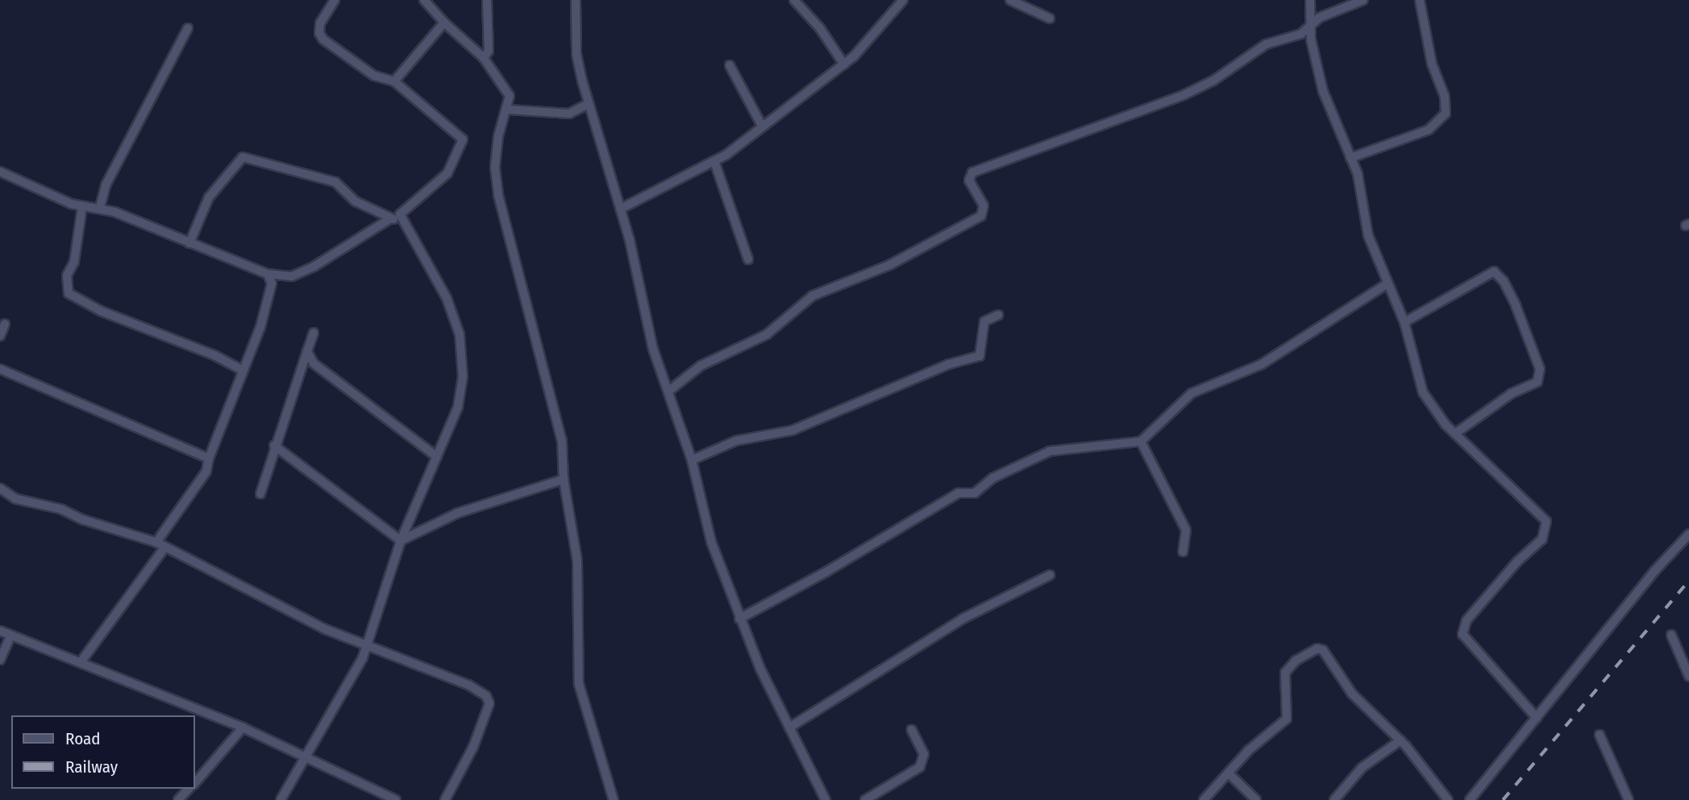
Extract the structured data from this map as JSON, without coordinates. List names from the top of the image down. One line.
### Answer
{"legend":["Road","Railway"]}
